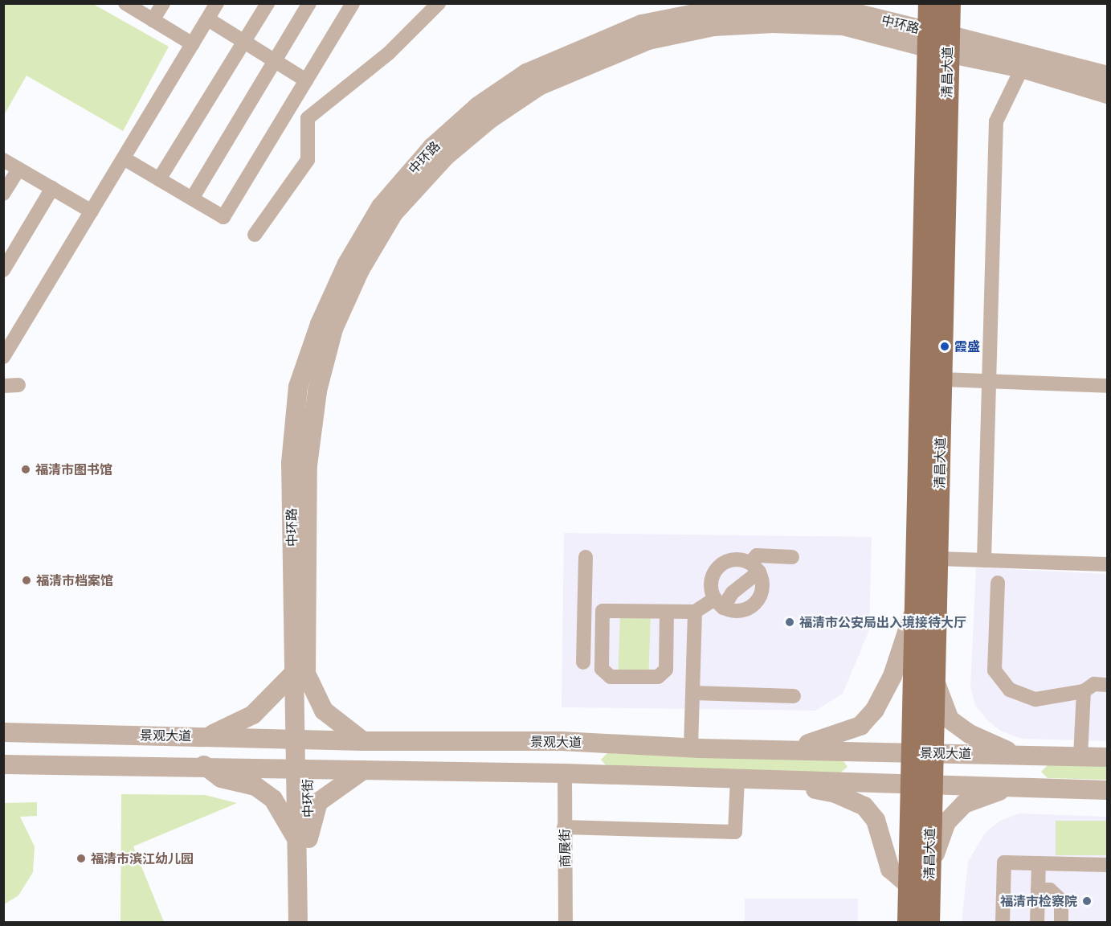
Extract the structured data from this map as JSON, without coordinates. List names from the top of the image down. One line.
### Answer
{"streets":{"main road":["清昌大道"],"street":["中环路","景观大道","中环街","商展街"]},"crossings":[["中环路","清昌大道"],["中环路","中环街"],["清昌大道","景观大道"],["景观大道","中环街"]],"places":["霞盛","福清市图书馆","福清市档案馆","福清市公安局出入境接待大厅","福清市滨江幼儿园","福清市检察院"]}
